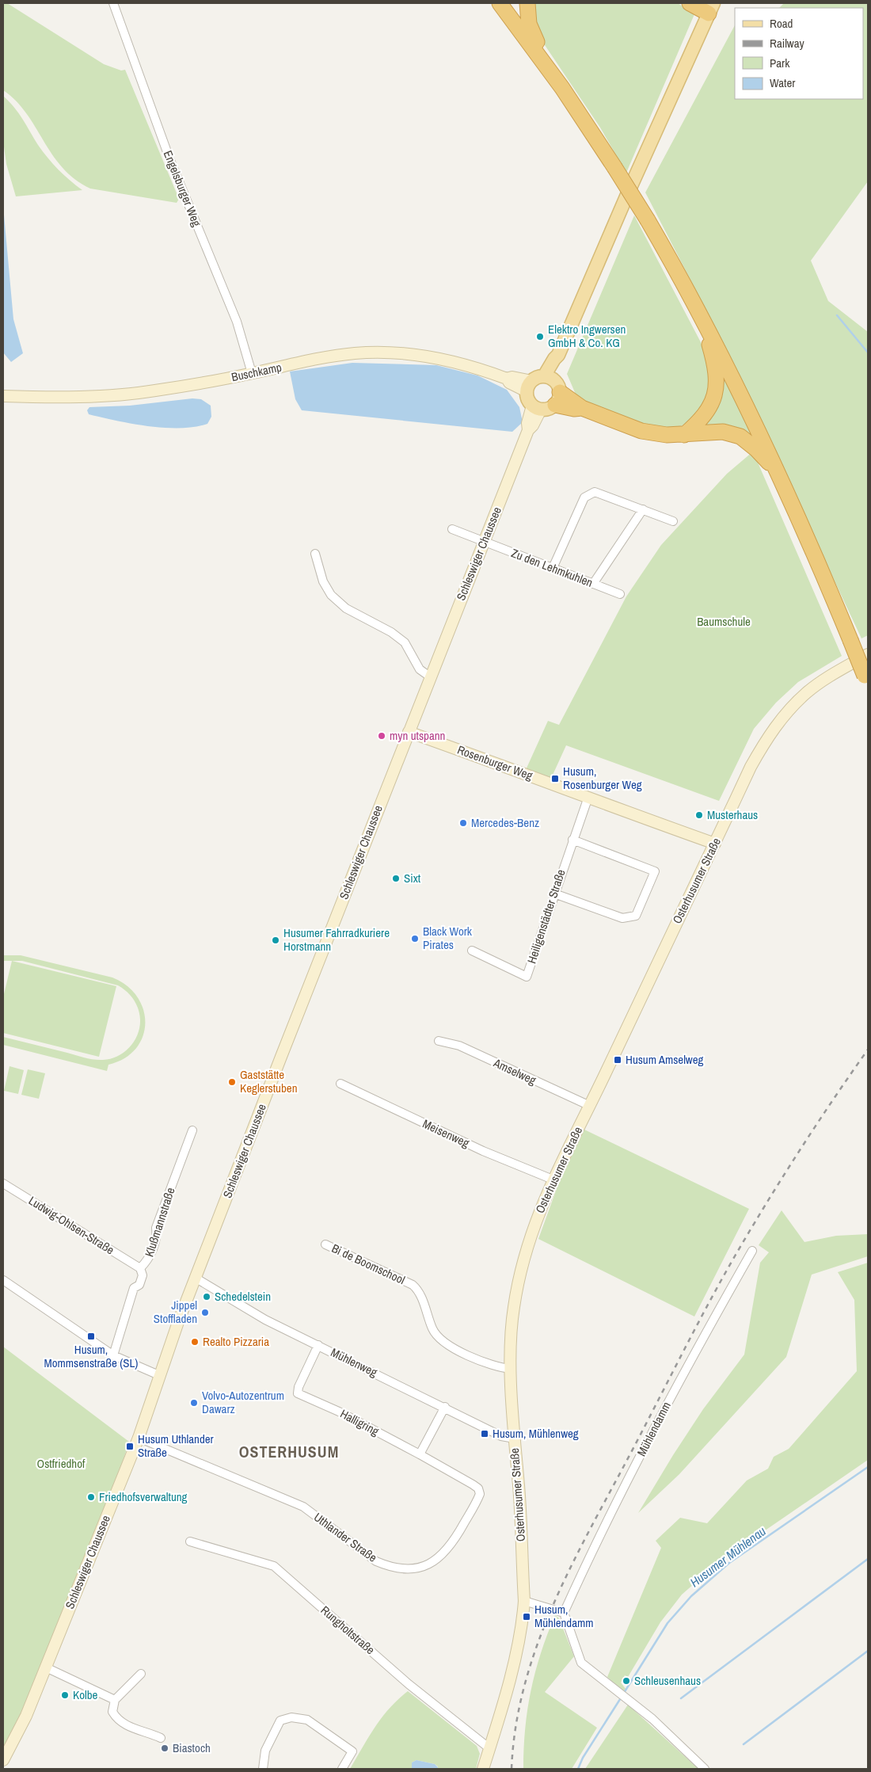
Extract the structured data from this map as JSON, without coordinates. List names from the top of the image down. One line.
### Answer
{"streets":{"street":["Engelsburger Weg","Buschkamp","Schleswiger Chaussee","Zu den Lehmkuhlen","Rosenburger Weg","Osterhusumer Straße","Heiligenstädter Straße","Amselweg","Meisenweg","Klußmannstraße","Ludwig-Ohlsen-Straße","Bi de Boomschool","Mühlenweg","Halligring","Mühlendamm","Uthlander Straße","Rungholtstraße"]},"crossings":[["Engelsburger Weg","Buschkamp"],["Buschkamp","Schleswiger Chaussee"],["Schleswiger Chaussee","Zu den Lehmkuhlen"],["Schleswiger Chaussee","Rosenburger Weg"],["Schleswiger Chaussee","Mühlenweg"],["Schleswiger Chaussee","Uthlander Straße"],["Rosenburger Weg","Osterhusumer Straße"],["Rosenburger Weg","Heiligenstädter Straße"],["Osterhusumer Straße","Amselweg"],["Osterhusumer Straße","Meisenweg"],["Osterhusumer Straße","Bi de Boomschool"],["Osterhusumer Straße","Mühlenweg"],["Osterhusumer Straße","Rungholtstraße"],["Klußmannstraße","Ludwig-Ohlsen-Straße"],["Mühlenweg","Halligring"],["Halligring","Uthlander Straße"]],"districts":["OSTERHUSUM"],"water":["Husumer Mühlenau"],"parks":["Baumschule","Ostfriedhof"],"places":{"other":["Elektro Ingwersen GmbH & Co. KG","myn utspann","Musterhaus","Mercedes-Benz","Sixt","Black Work Pirates","Husumer Fahrradkuriere Horstmann","Gaststätte Keglerstuben","Schedelstein","Jippel Stoffladen","Realto Pizzaria","Volvo-Autozentrum Dawarz","Friedhofsverwaltung","Schleusenhaus","Kolbe","Biastoch"],"transit":["Husum, Rosenburger Weg","Husum Amselweg","Husum, Mommsenstraße (SL)","Husum, Mühlenweg","Husum Uthlander Straße","Husum, Mühlendamm"]},"legend":["Road","Railway","Park","Water"]}
